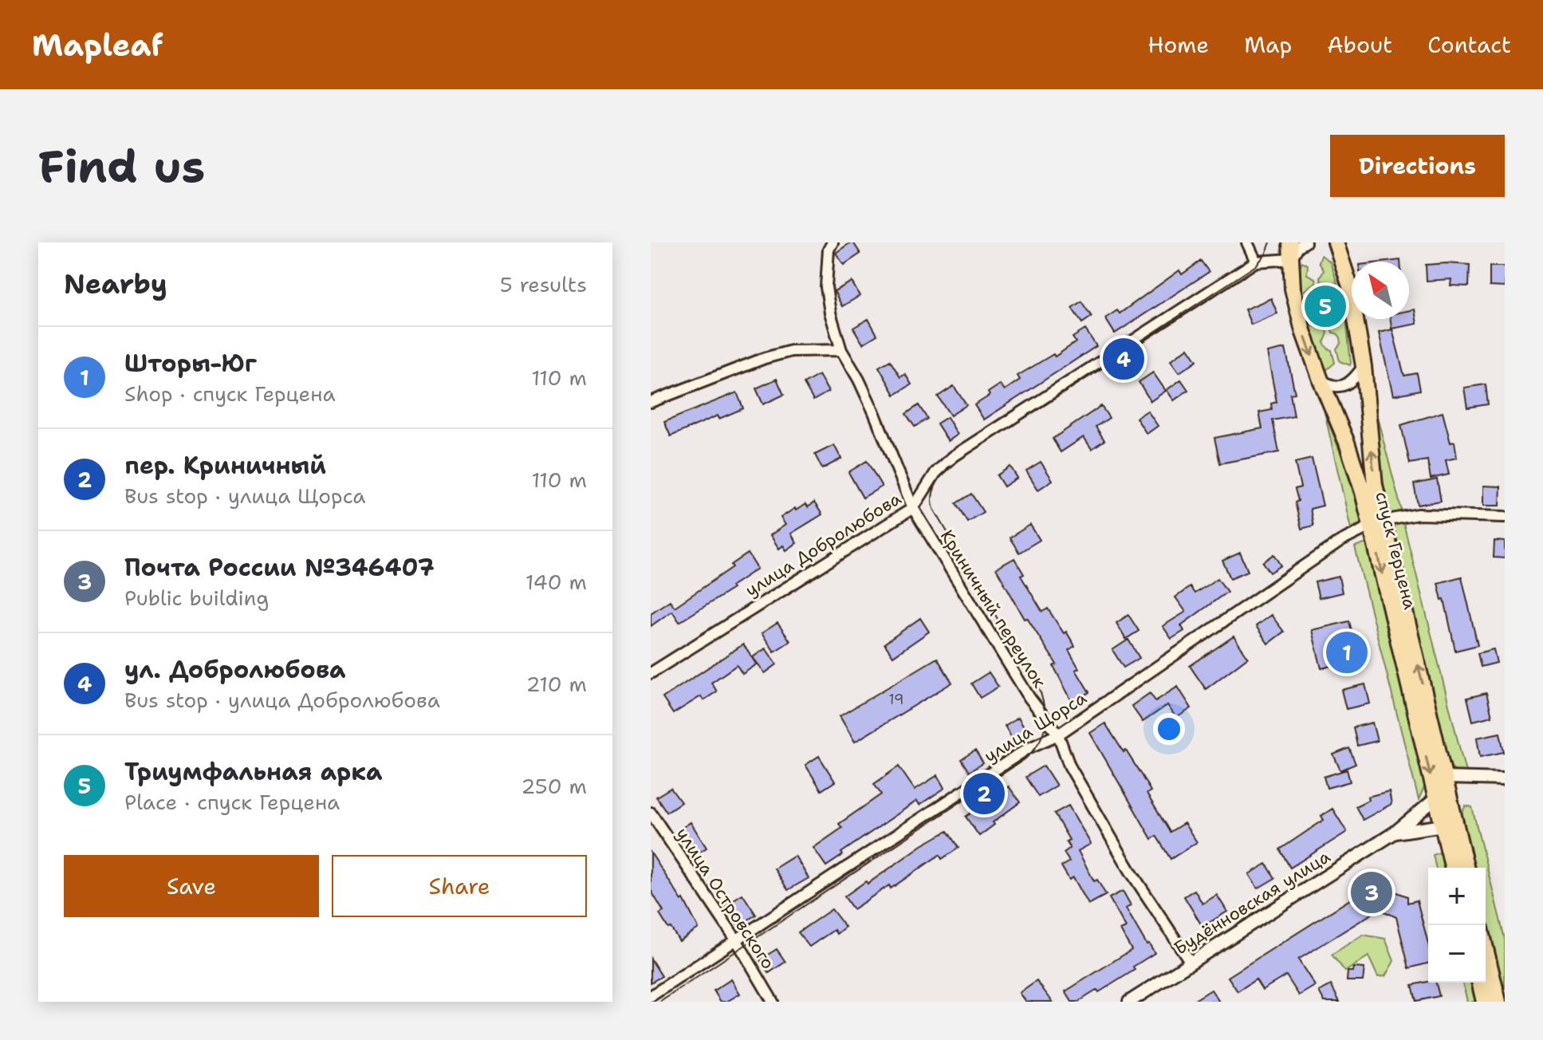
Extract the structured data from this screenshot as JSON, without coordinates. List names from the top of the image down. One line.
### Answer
{"streets":{"main road":["спуск Герцена"],"street":["улица Добролюбова","Криничный переулок","улица Щорса","улица Островского","Будённовская улица"]},"crossings":[["улица Добролюбова","Криничный переулок"],["спуск Герцена","улица Щорса"],["спуск Герцена","Будённовская улица"],["Криничный переулок","улица Щорса"],["Криничный переулок","Будённовская улица"],["улица Щорса","улица Островского"]],"house_numbers":["19"],"north":"top left","page":{"header":"Mapleaf","nav":["Home","Map","About","Contact"],"buttons":["Directions",["Save","Share"]],"title":"Find us","heading":["Nearby","5 results"],"pins":["5","4","1","2","3"],"list":[{"mark":"1","name":"Шторы-Юг","note":"Shop · спуск Герцена","value":"110 m"},{"mark":"2","name":"пер. Криничный","note":"Bus stop · улица Щорса","value":"110 m"},{"mark":"3","name":"Почта России №346407","note":"Public building","value":"140 m"},{"mark":"4","name":"ул. Добролюбова","note":"Bus stop · улица Добролюбова","value":"210 m"},{"mark":"5","name":"Триумфальная арка","note":"Place · спуск Герцена","value":"250 m"}],"map_buttons":["+","−"]}}
